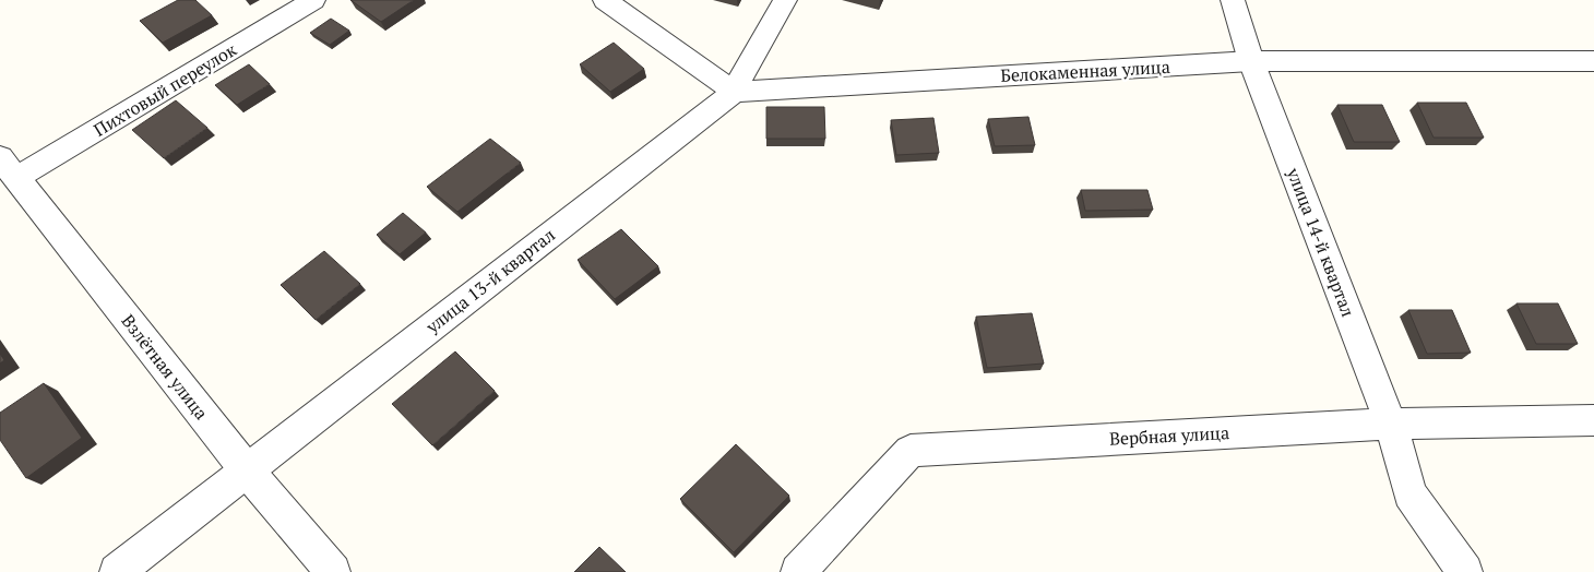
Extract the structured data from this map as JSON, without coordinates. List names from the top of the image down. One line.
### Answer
{"streets":{"street":["Белокаменная улица","Пихтовый переулок","улица 14-й квартал","улица 13-й квартал","Взлётная улица","Вербная улица"]},"crossings":[["Белокаменная улица","улица 14-й квартал"],["Белокаменная улица","улица 13-й квартал"],["Пихтовый переулок","Взлётная улица"],["улица 14-й квартал","Вербная улица"],["улица 13-й квартал","Взлётная улица"]]}
